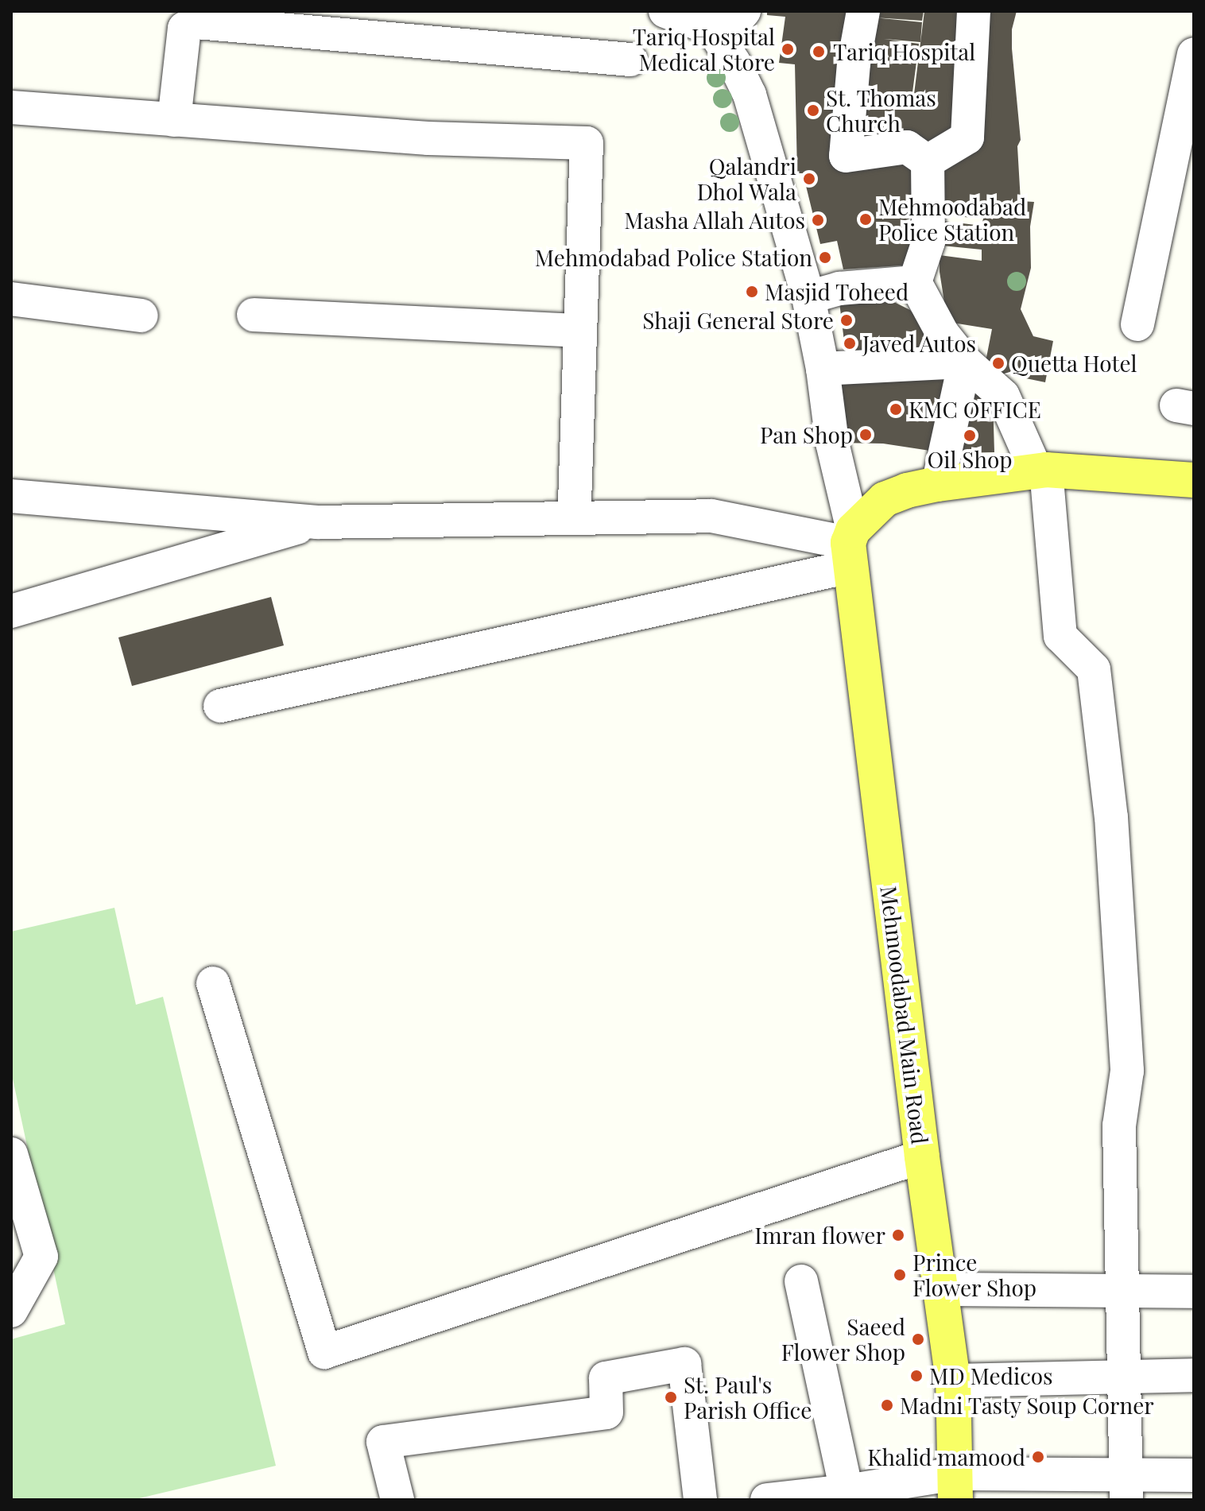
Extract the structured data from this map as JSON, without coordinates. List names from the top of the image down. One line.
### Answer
{"streets":{"main road":["Mehmoodabad Main Road"]},"places":["Tariq Hospital Medical Store","Tariq Hospital","St. Thomas Church","Qalandri Dhol Wala","Mehmoodabad Police Station","Masha Allah Autos","Mehmodabad Police Station","Masjid Toheed","Shaji General Store","Javed Autos","Quetta Hotel","KMC OFFICE","Pan Shop","Oil Shop","Imran flower","Prince Flower Shop","Saeed Flower Shop","MD Medicos","St. Paul's Parish Office","Madni Tasty Soup Corner","Khalid mamood"]}
